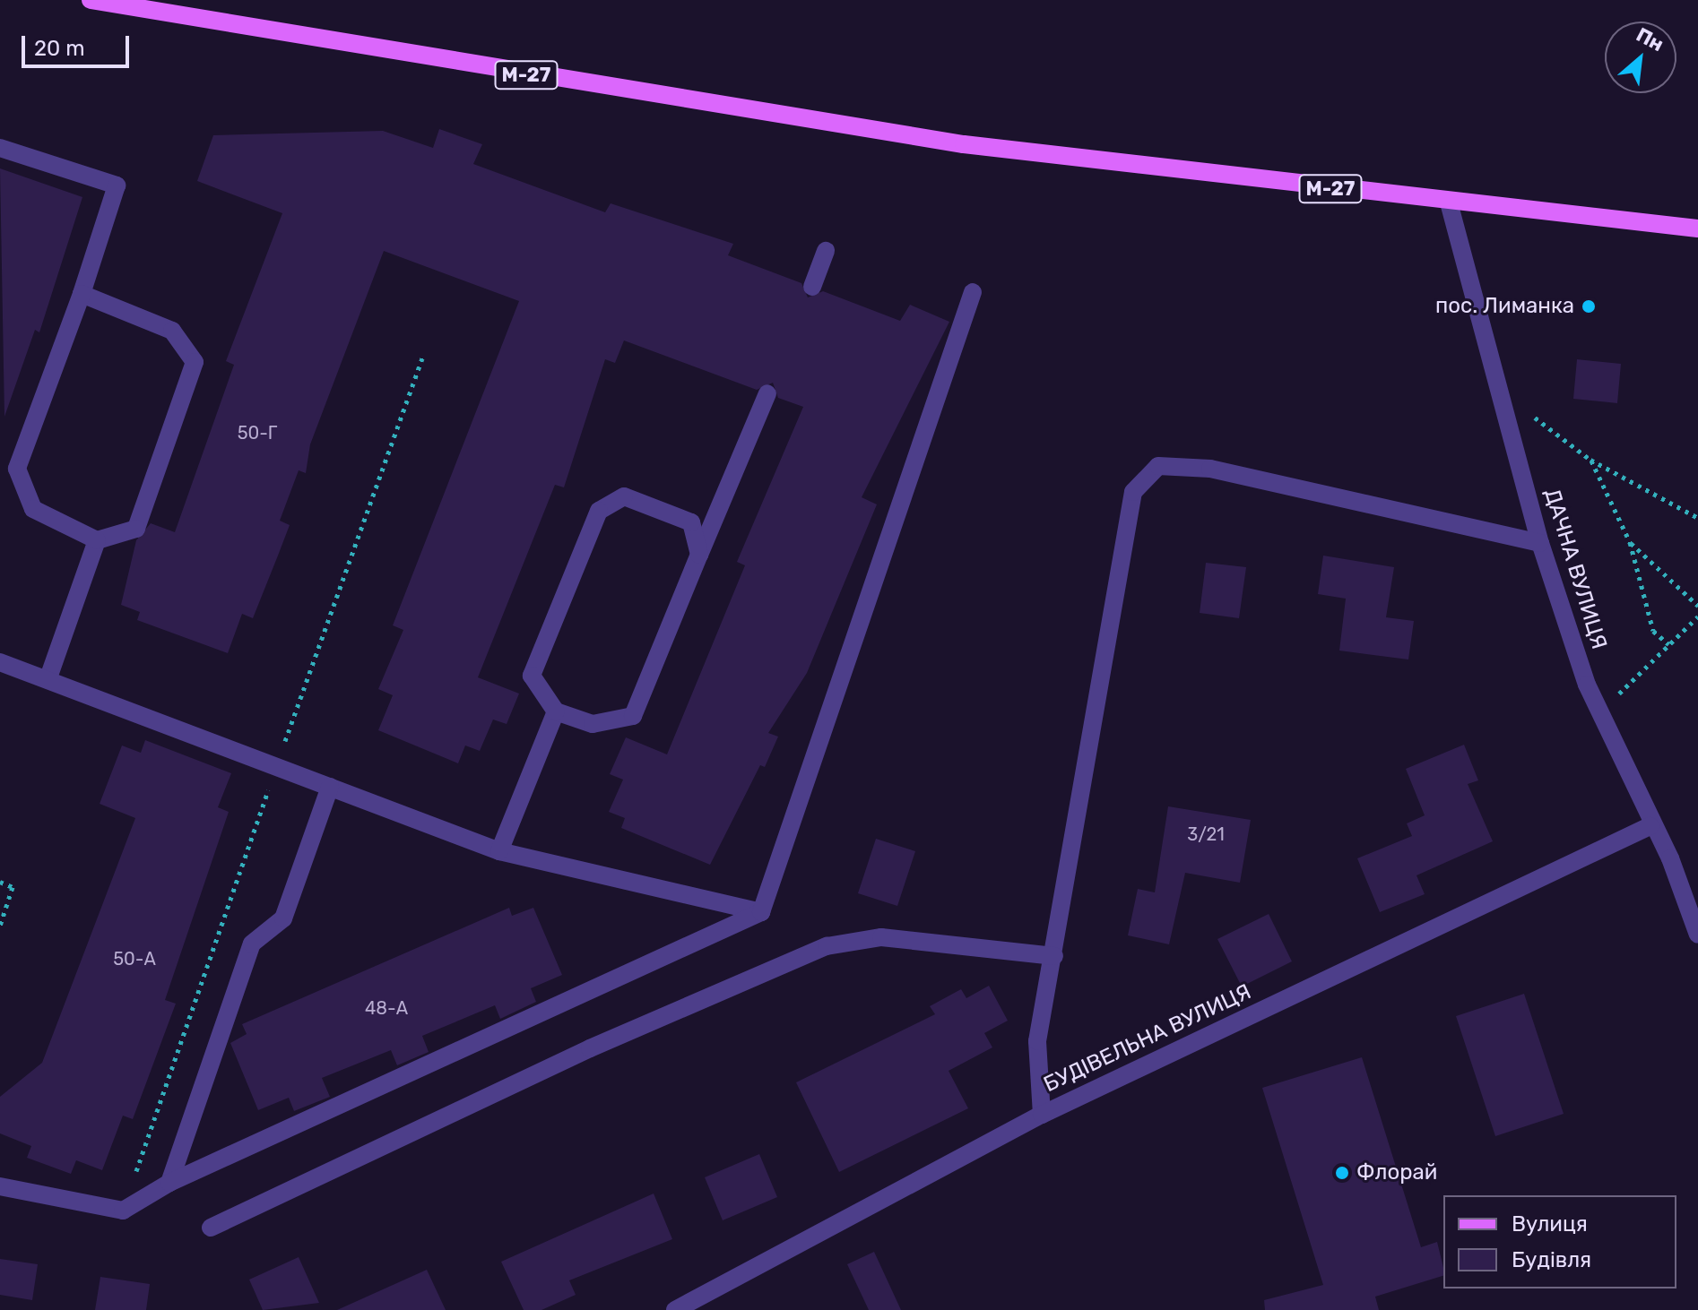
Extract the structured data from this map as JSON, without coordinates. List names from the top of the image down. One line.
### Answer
{"streets":{"main road":["М-27"],"street":["ДАЧНА ВУЛИЦЯ","БУДІВЕЛЬНА ВУЛИЦЯ"]},"crossings":[["М-27","ДАЧНА ВУЛИЦЯ"],["ДАЧНА ВУЛИЦЯ","БУДІВЕЛЬНА ВУЛИЦЯ"]],"places":["пос. Лиманка","Флорай"],"house_numbers":["50-Г","3/21","50-А","48-А"],"legend":["Вулиця","Будівля"],"scale_bar":"20 m","north":"top right"}
